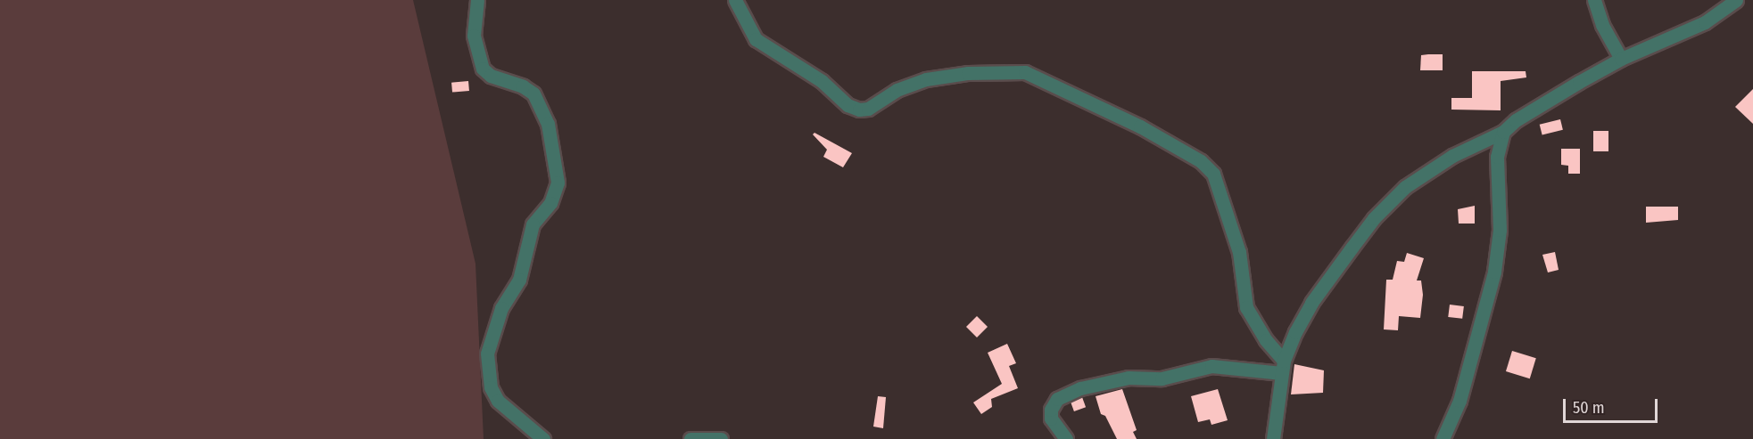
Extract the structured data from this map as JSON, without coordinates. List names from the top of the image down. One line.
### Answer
{"scale_bar":"50 m"}
